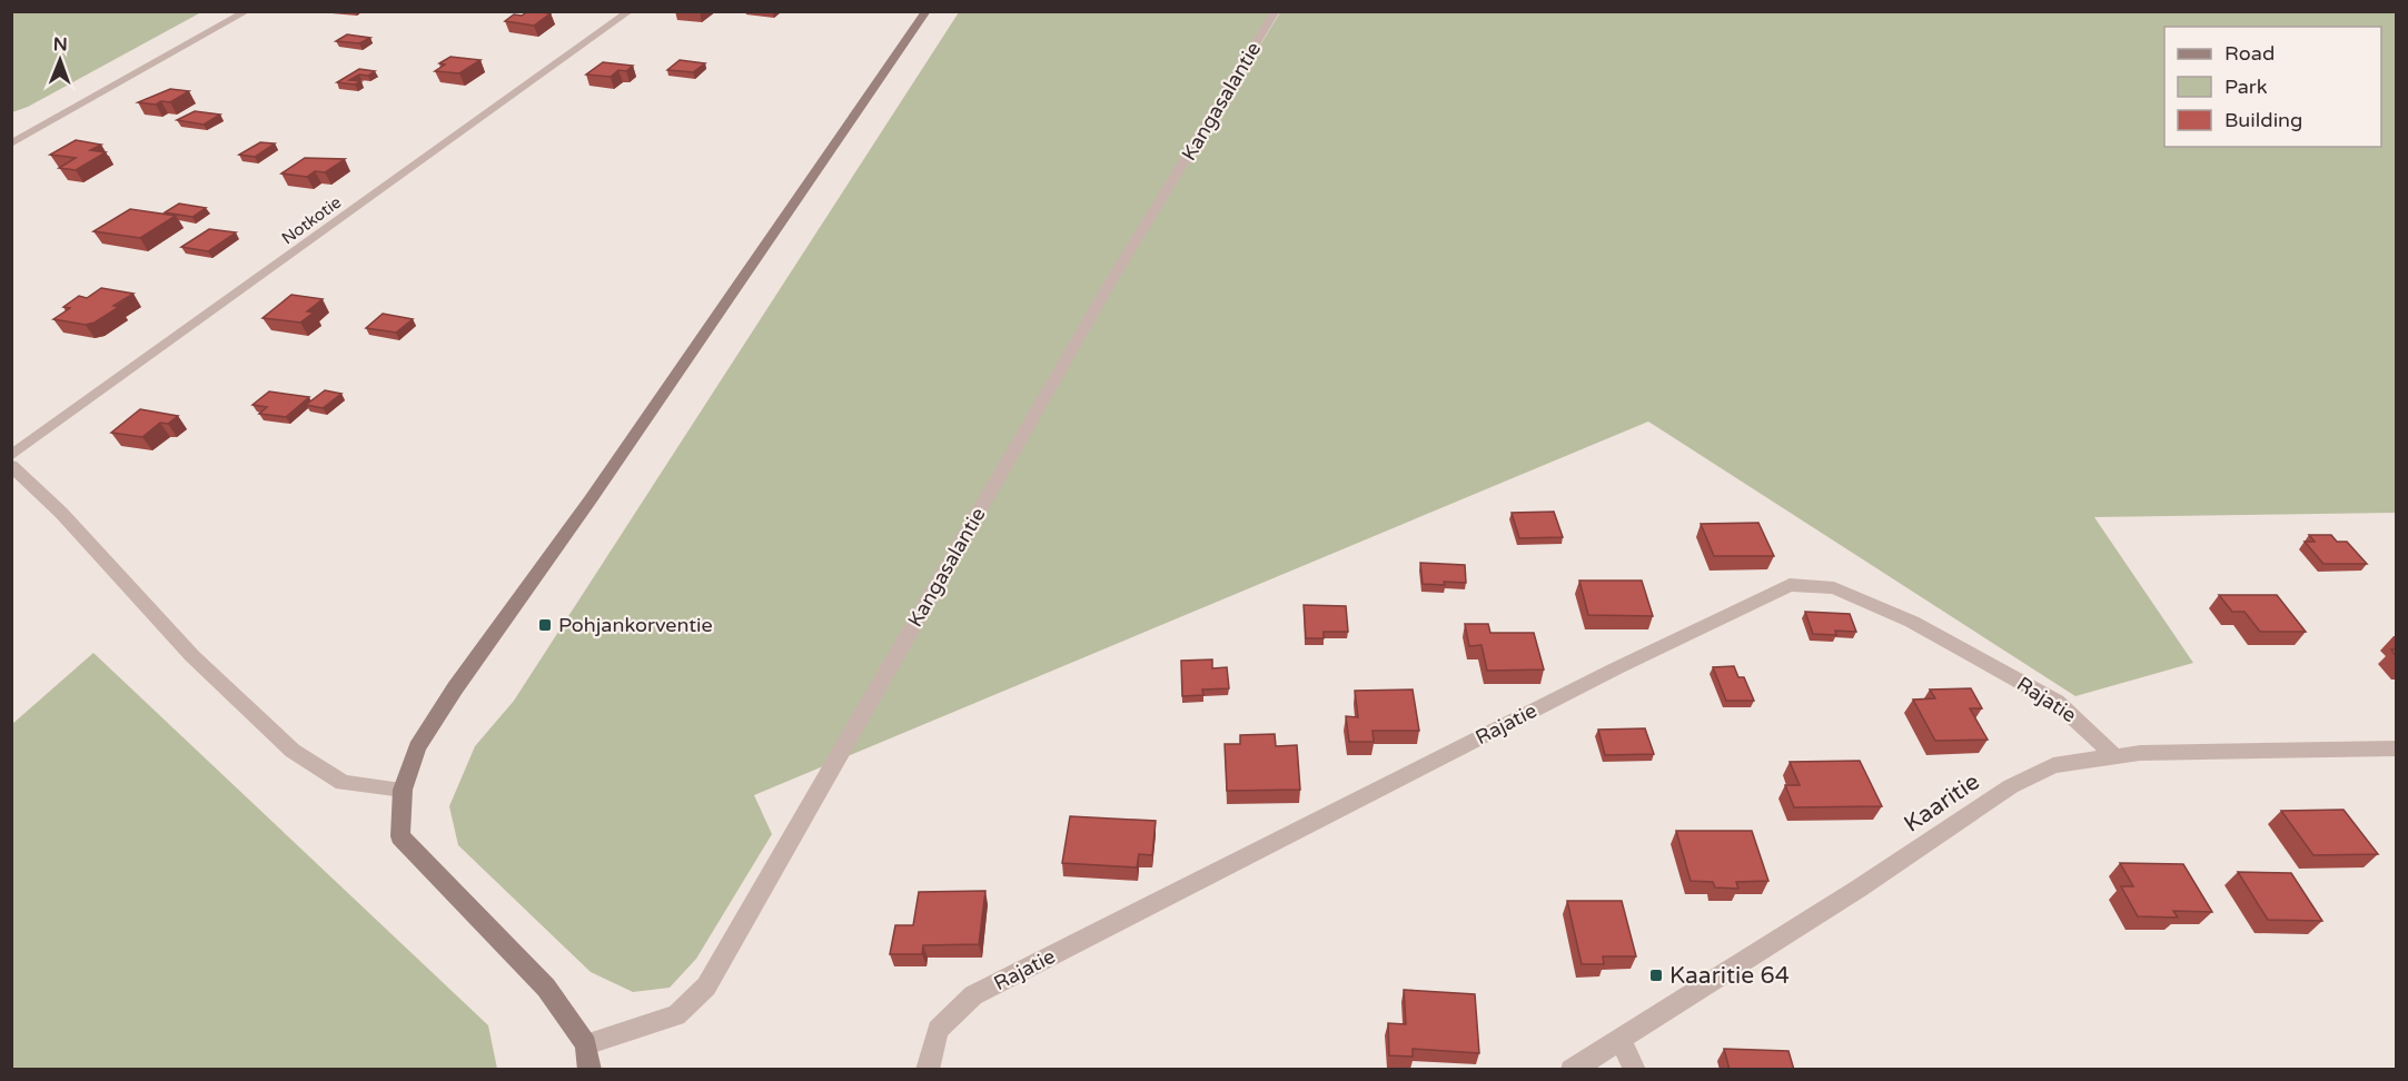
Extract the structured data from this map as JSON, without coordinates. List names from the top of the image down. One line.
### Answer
{"streets":{"street":["Kangasalantie","Notkotie","Rajatie","Kaaritie"]},"crossings":[["Rajatie","Kaaritie"]],"places":{"transit":["Pohjankorventie","Kaaritie 64"]},"legend":["Road","Park","Building"],"north":"top"}
